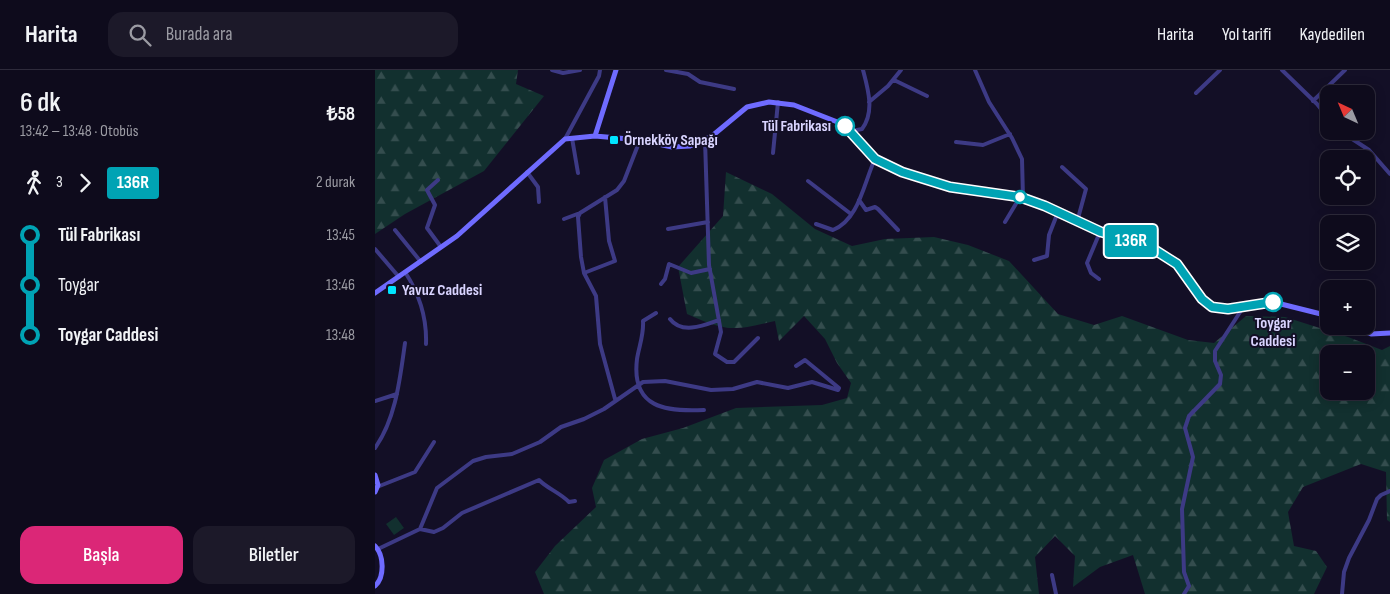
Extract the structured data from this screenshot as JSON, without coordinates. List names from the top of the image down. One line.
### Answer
{"places":{"other":["Tül Fabrikası","Toygar Caddesi"],"transit":["Örnekköy Sapağı","Yavuz Caddesi"]},"lines":["bus line 136R"],"north":"top left","page":{"header":"Harita","search":"Burada ara","nav":["Harita","Yol tarifi","Kaydedilen"],"heading":["6 dk","13:42 – 13:48 · Otobüs","₺58"],"on_map":"136R","map_buttons":["+","−"],"legs":["3","136R","2 durak"],"list":[{"name":"Tül Fabrikası","value":"13:45"},{"name":"Toygar","value":"13:46"},{"name":"Toygar Caddesi","value":"13:48"}],"buttons":["Başla","Biletler"]}}
